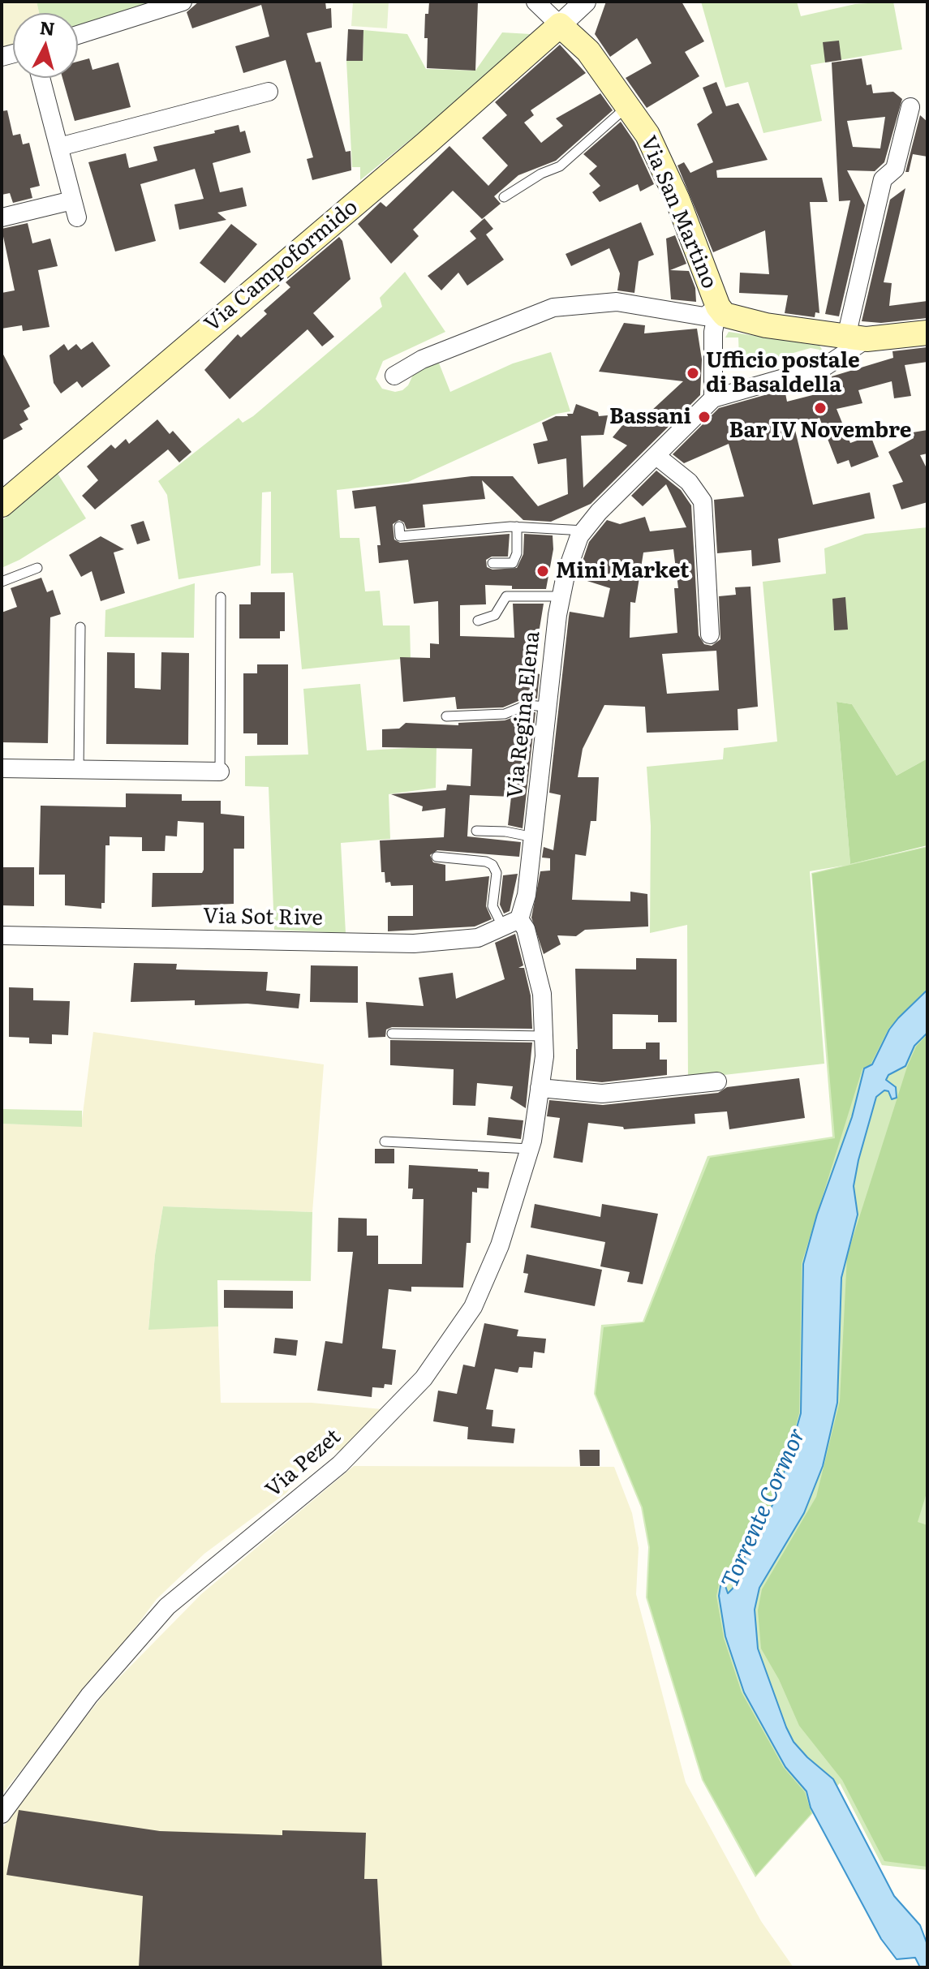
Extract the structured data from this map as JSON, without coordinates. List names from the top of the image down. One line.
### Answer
{"streets":{"main road":["Via San Martino","Via Campoformido"],"street":["Via Regina Elena","Via Sot Rive","Via Pezet"]},"crossings":[["Via San Martino","Via Campoformido"],["Via Regina Elena","Via Sot Rive"]],"water":["Torrente Cormor"],"places":["Ufficio postale di Basaldella","Bar IV Novembre","Bassani","Mini Market"],"north":"top"}
